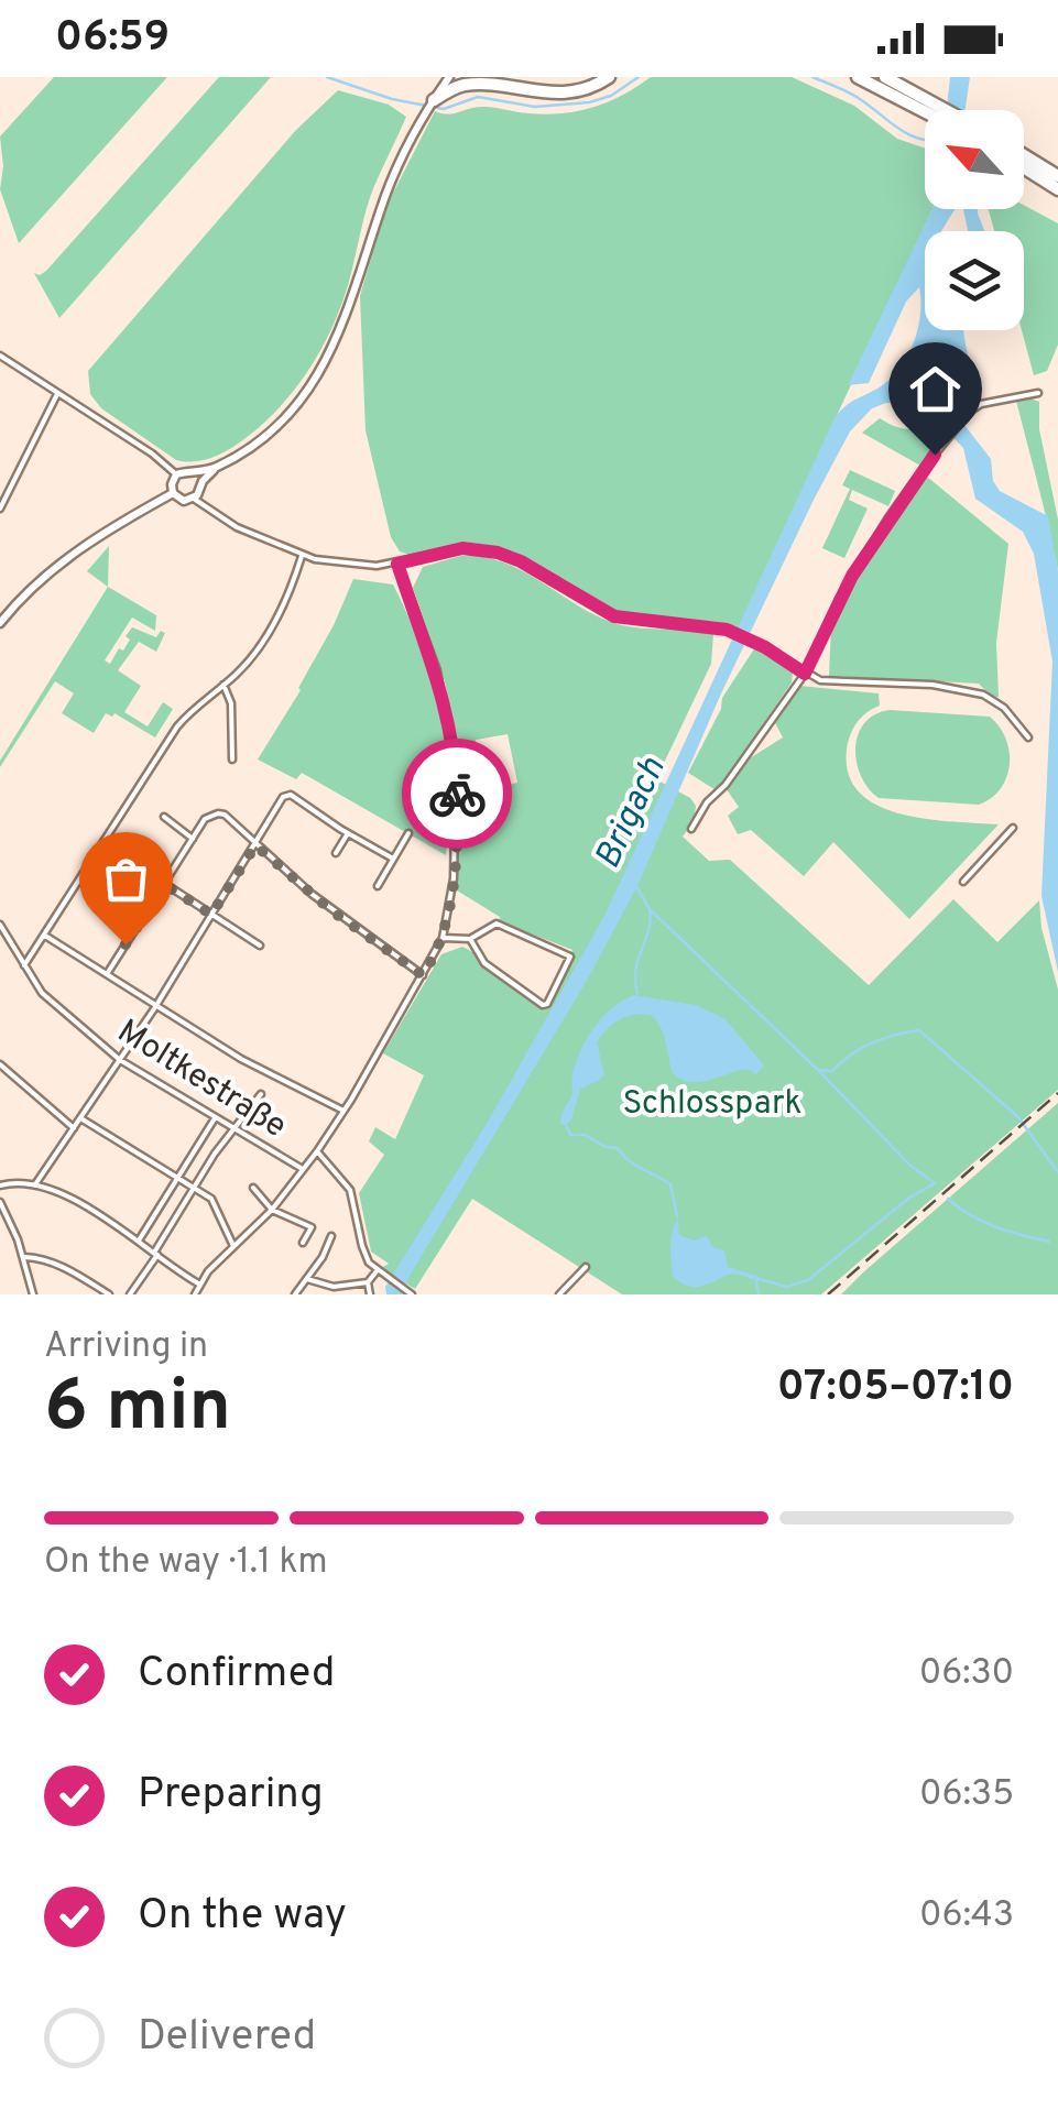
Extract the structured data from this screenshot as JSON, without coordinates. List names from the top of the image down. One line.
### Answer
{"streets":{"street":["Moltkestraße"]},"water":["Brigach"],"parks":["Schlosspark"],"north":"top left","page":{"status":"06:59","heading":["6 min","Arriving in","07:05–07:10"],"bar":"On the way · 1.1 km","list":[["Confirmed","06:30"],["Preparing","06:35"],["On the way","06:43"],"Delivered"]}}
